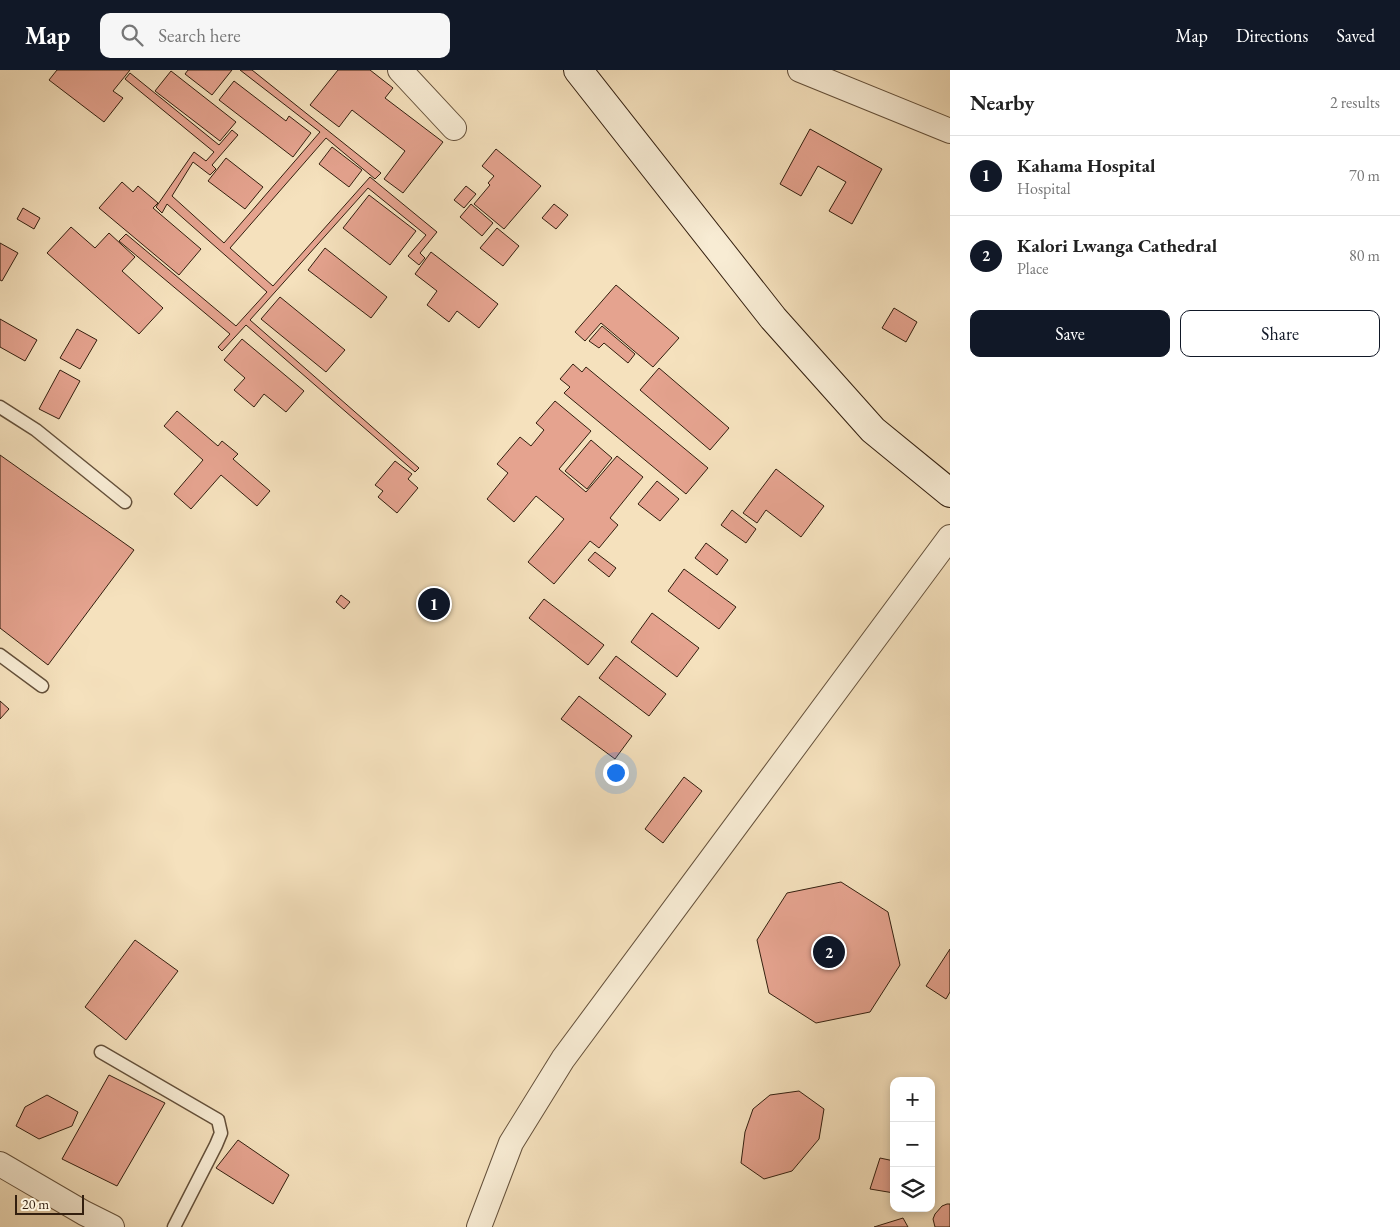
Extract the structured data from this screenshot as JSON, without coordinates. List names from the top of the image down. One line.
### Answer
{"scale_bar":"20 m","page":{"header":"Map","search":"Search here","nav":["Map","Directions","Saved"],"heading":["Nearby","2 results"],"list":[{"mark":"1","name":"Kahama Hospital","note":"Hospital","value":"70 m"},{"mark":"2","name":"Kalori Lwanga Cathedral","note":"Place","value":"80 m"}],"buttons":["Save","Share"],"pins":["1","2"],"map_buttons":["+","−"],"scale":"20 m"}}
